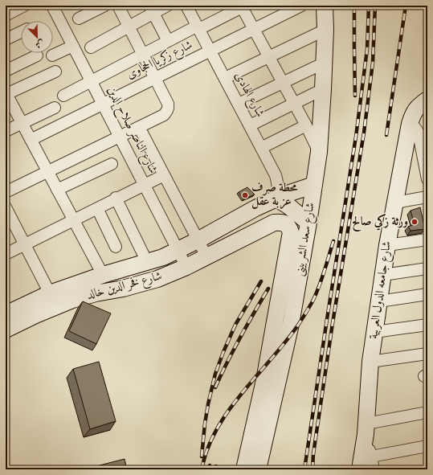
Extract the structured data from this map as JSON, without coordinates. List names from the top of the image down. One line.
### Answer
{"streets":{"main road":["شارع سعد الشربينى","شارع فخر الدين خالد","شارع جامعه الدول العربية"],"street":["شارع زكريا الحجاوى","شارع الهادى","شارع الناصر صلاح الدين"]},"crossings":[["شارع زكريا الحجاوى","شارع الهادى"],["شارع زكريا الحجاوى","شارع الناصر صلاح الدين"],["شارع الهادى","شارع فخر الدين خالد"],["شارع الناصر صلاح الدين","شارع فخر الدين خالد"],["شارع سعد الشربينى","شارع فخر الدين خالد"]],"places":["محطة صرف عزبة عقل","ورثة زكي صالح"],"north":"bottom right"}
